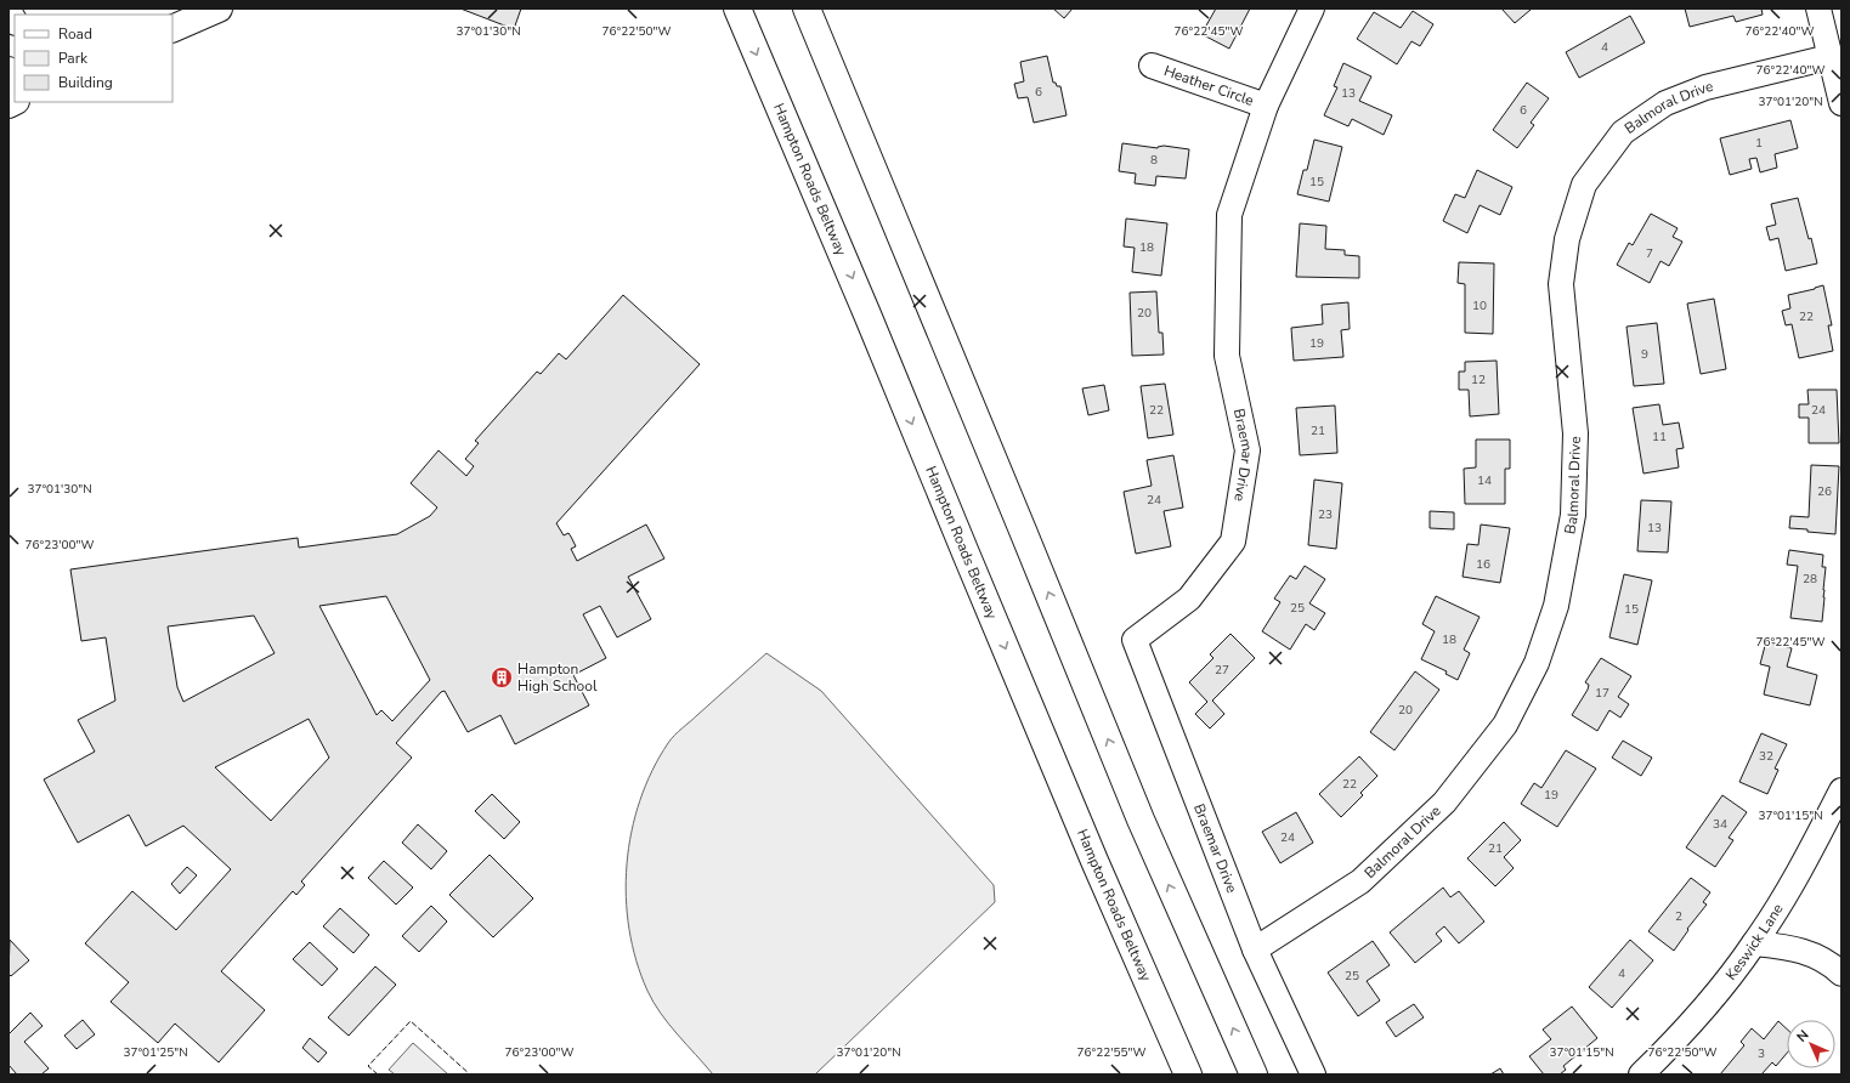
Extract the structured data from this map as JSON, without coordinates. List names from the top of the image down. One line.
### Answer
{"streets":{"main road":["Hampton Roads Beltway"],"street":["Heather Circle","Balmoral Drive","Braemar Drive","Keswick Lane"]},"crossings":[["Heather Circle","Braemar Drive"],["Balmoral Drive","Braemar Drive"]],"places":{"building":["Hampton High School"]},"house_numbers":["4","6","13","6","1","8","15","18","7","10","20","22","19","9","12","22","24","21","11","14","26","24","23","13","16","28","25","15","18","27","17","20","32","22","19","34","24","21","2","4","25","3"],"legend":["Road","Park","Building"],"north":"top left","coordinates":["76°22'40\"W","37°01'30\"N","76°22'50\"W","76°22'45\"W","37°01'20\"N","76°23'00\"W","37°01'15\"N","37°01'25\"N","76°22'55\"W"]}
